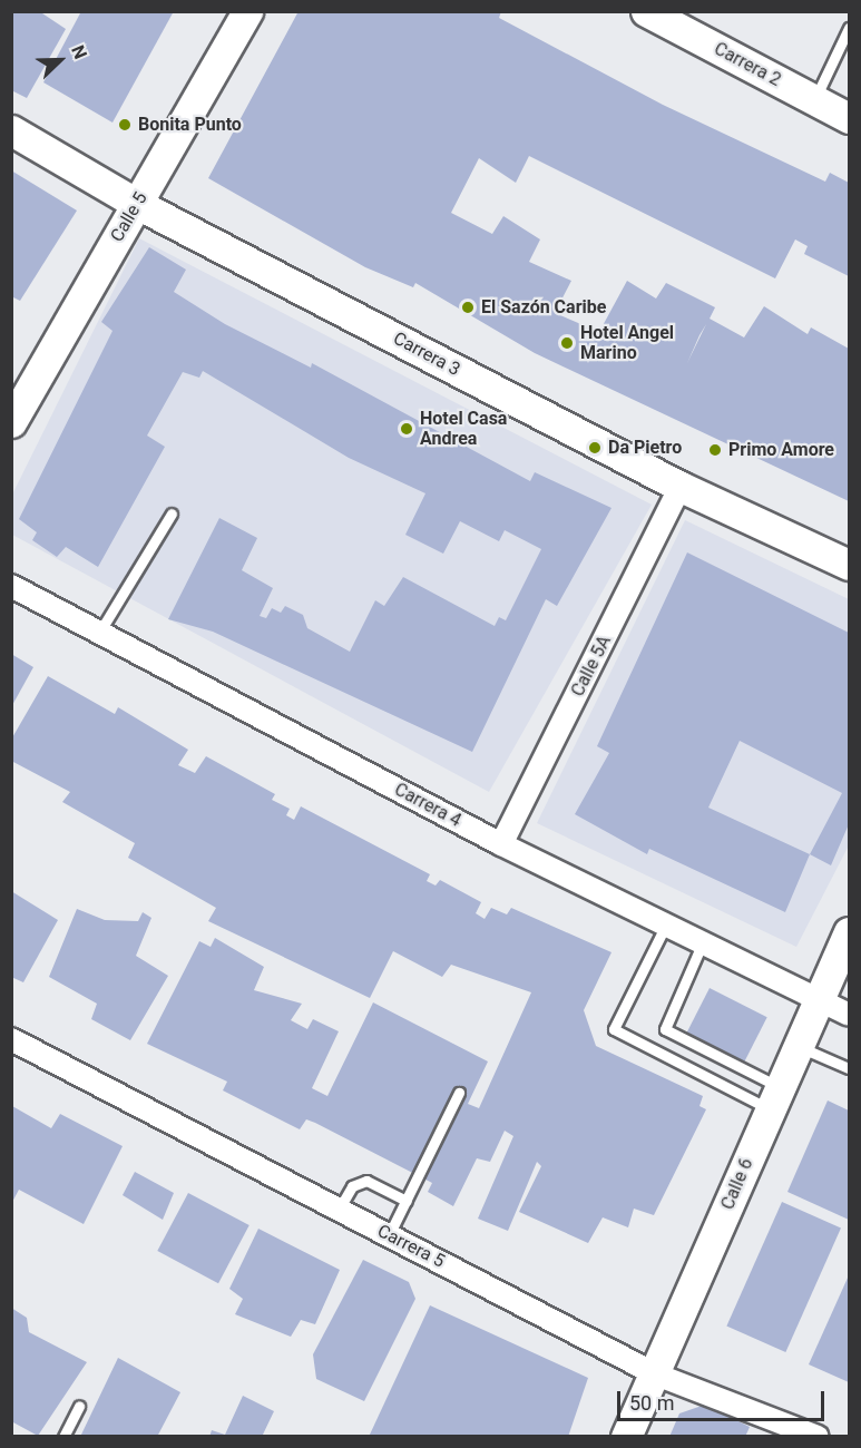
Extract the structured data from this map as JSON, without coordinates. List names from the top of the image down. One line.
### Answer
{"streets":{"main road":["Carrera 2","Calle 5","Carrera 3","Calle 6"],"street":["Calle 5A","Carrera 4","Carrera 5"]},"crossings":[["Calle 5","Carrera 3"],["Carrera 3","Calle 5A"],["Calle 5A","Carrera 4"],["Carrera 4","Calle 6"],["Calle 6","Carrera 5"]],"places":["Bonita Punto","El Sazón Caribe","Hotel Angel Marino","Hotel Casa Andrea","Da Pietro","Primo Amore"],"scale_bar":"50 m","north":"top right"}
